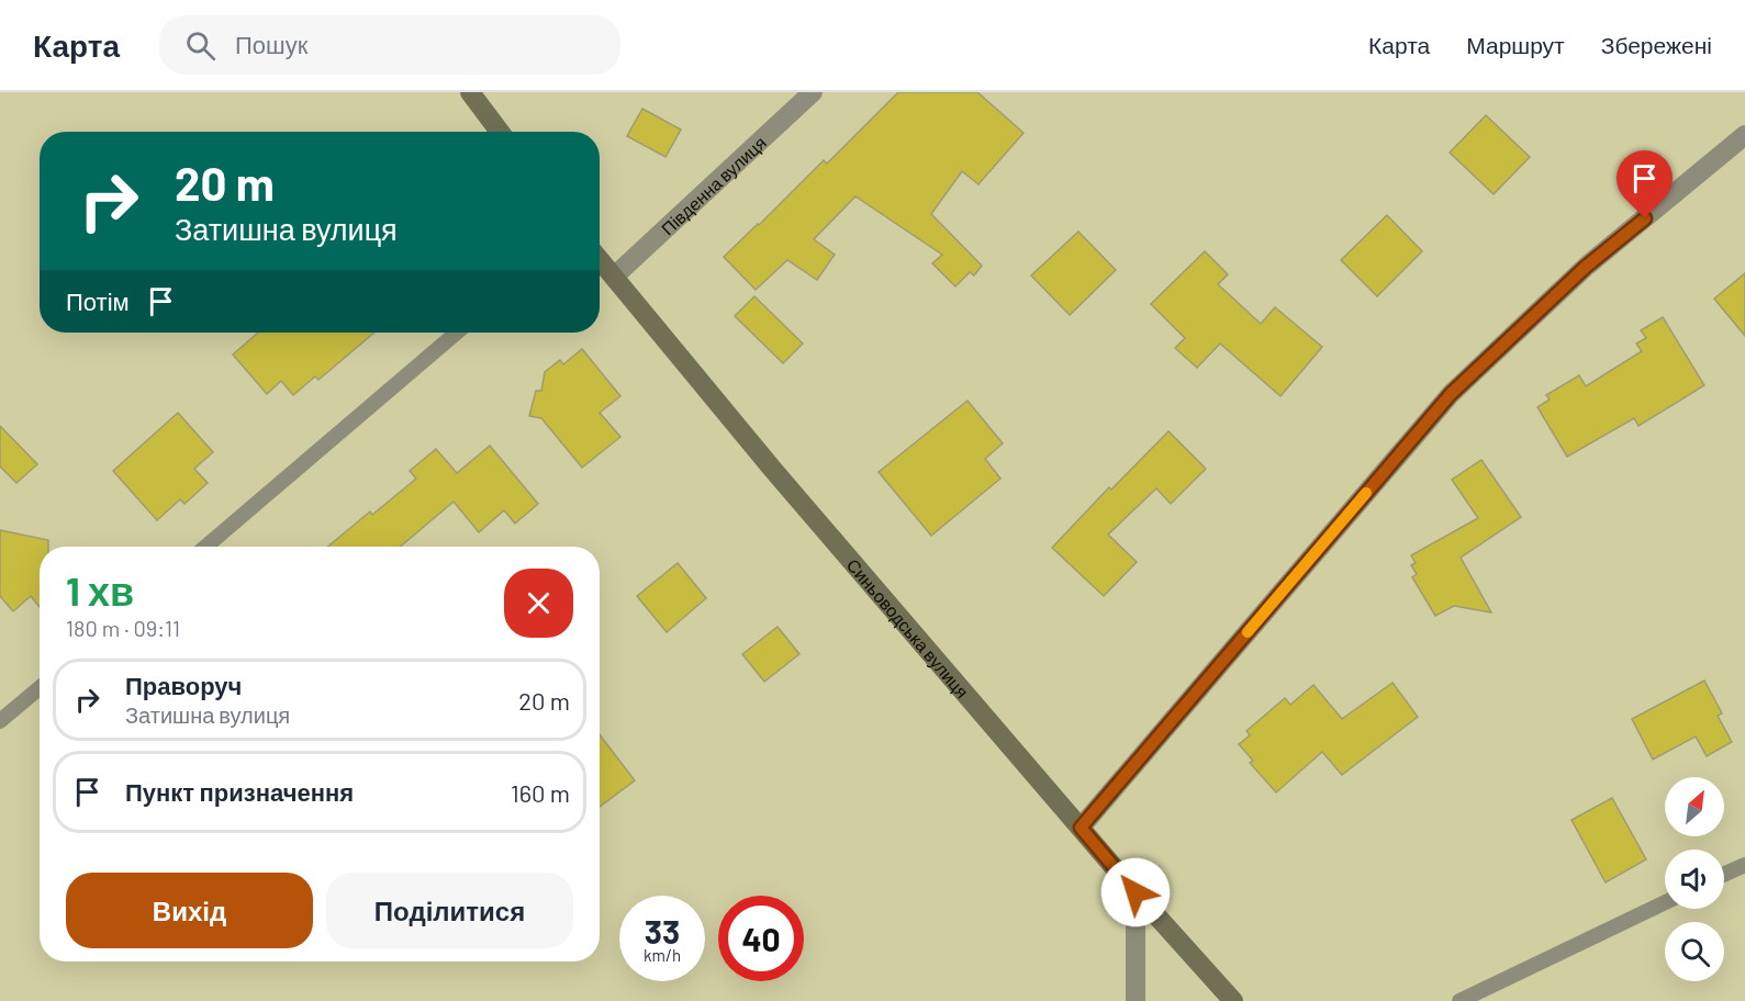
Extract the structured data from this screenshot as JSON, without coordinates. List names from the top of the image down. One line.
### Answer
{"streets":{"street":["Південна вулиця","Синьоводська вулиця"]},"crossings":[["Південна вулиця","Синьоводська вулиця"]],"north":"top right","page":{"header":"Карта","search":"Пошук","nav":["Карта","Маршрут","Збережені"],"turn":["20 m","Затишна вулиця"],"then":"Потім","heading":["1 хв","180 m · 09:11"],"list":[{"name":"Праворуч","note":"Затишна вулиця","value":"20 m"},{"name":"Пункт призначення","value":"160 m"}],"buttons":["Вихід","Поділитися"],"speed":"33 km/h","limit":"40"}}
